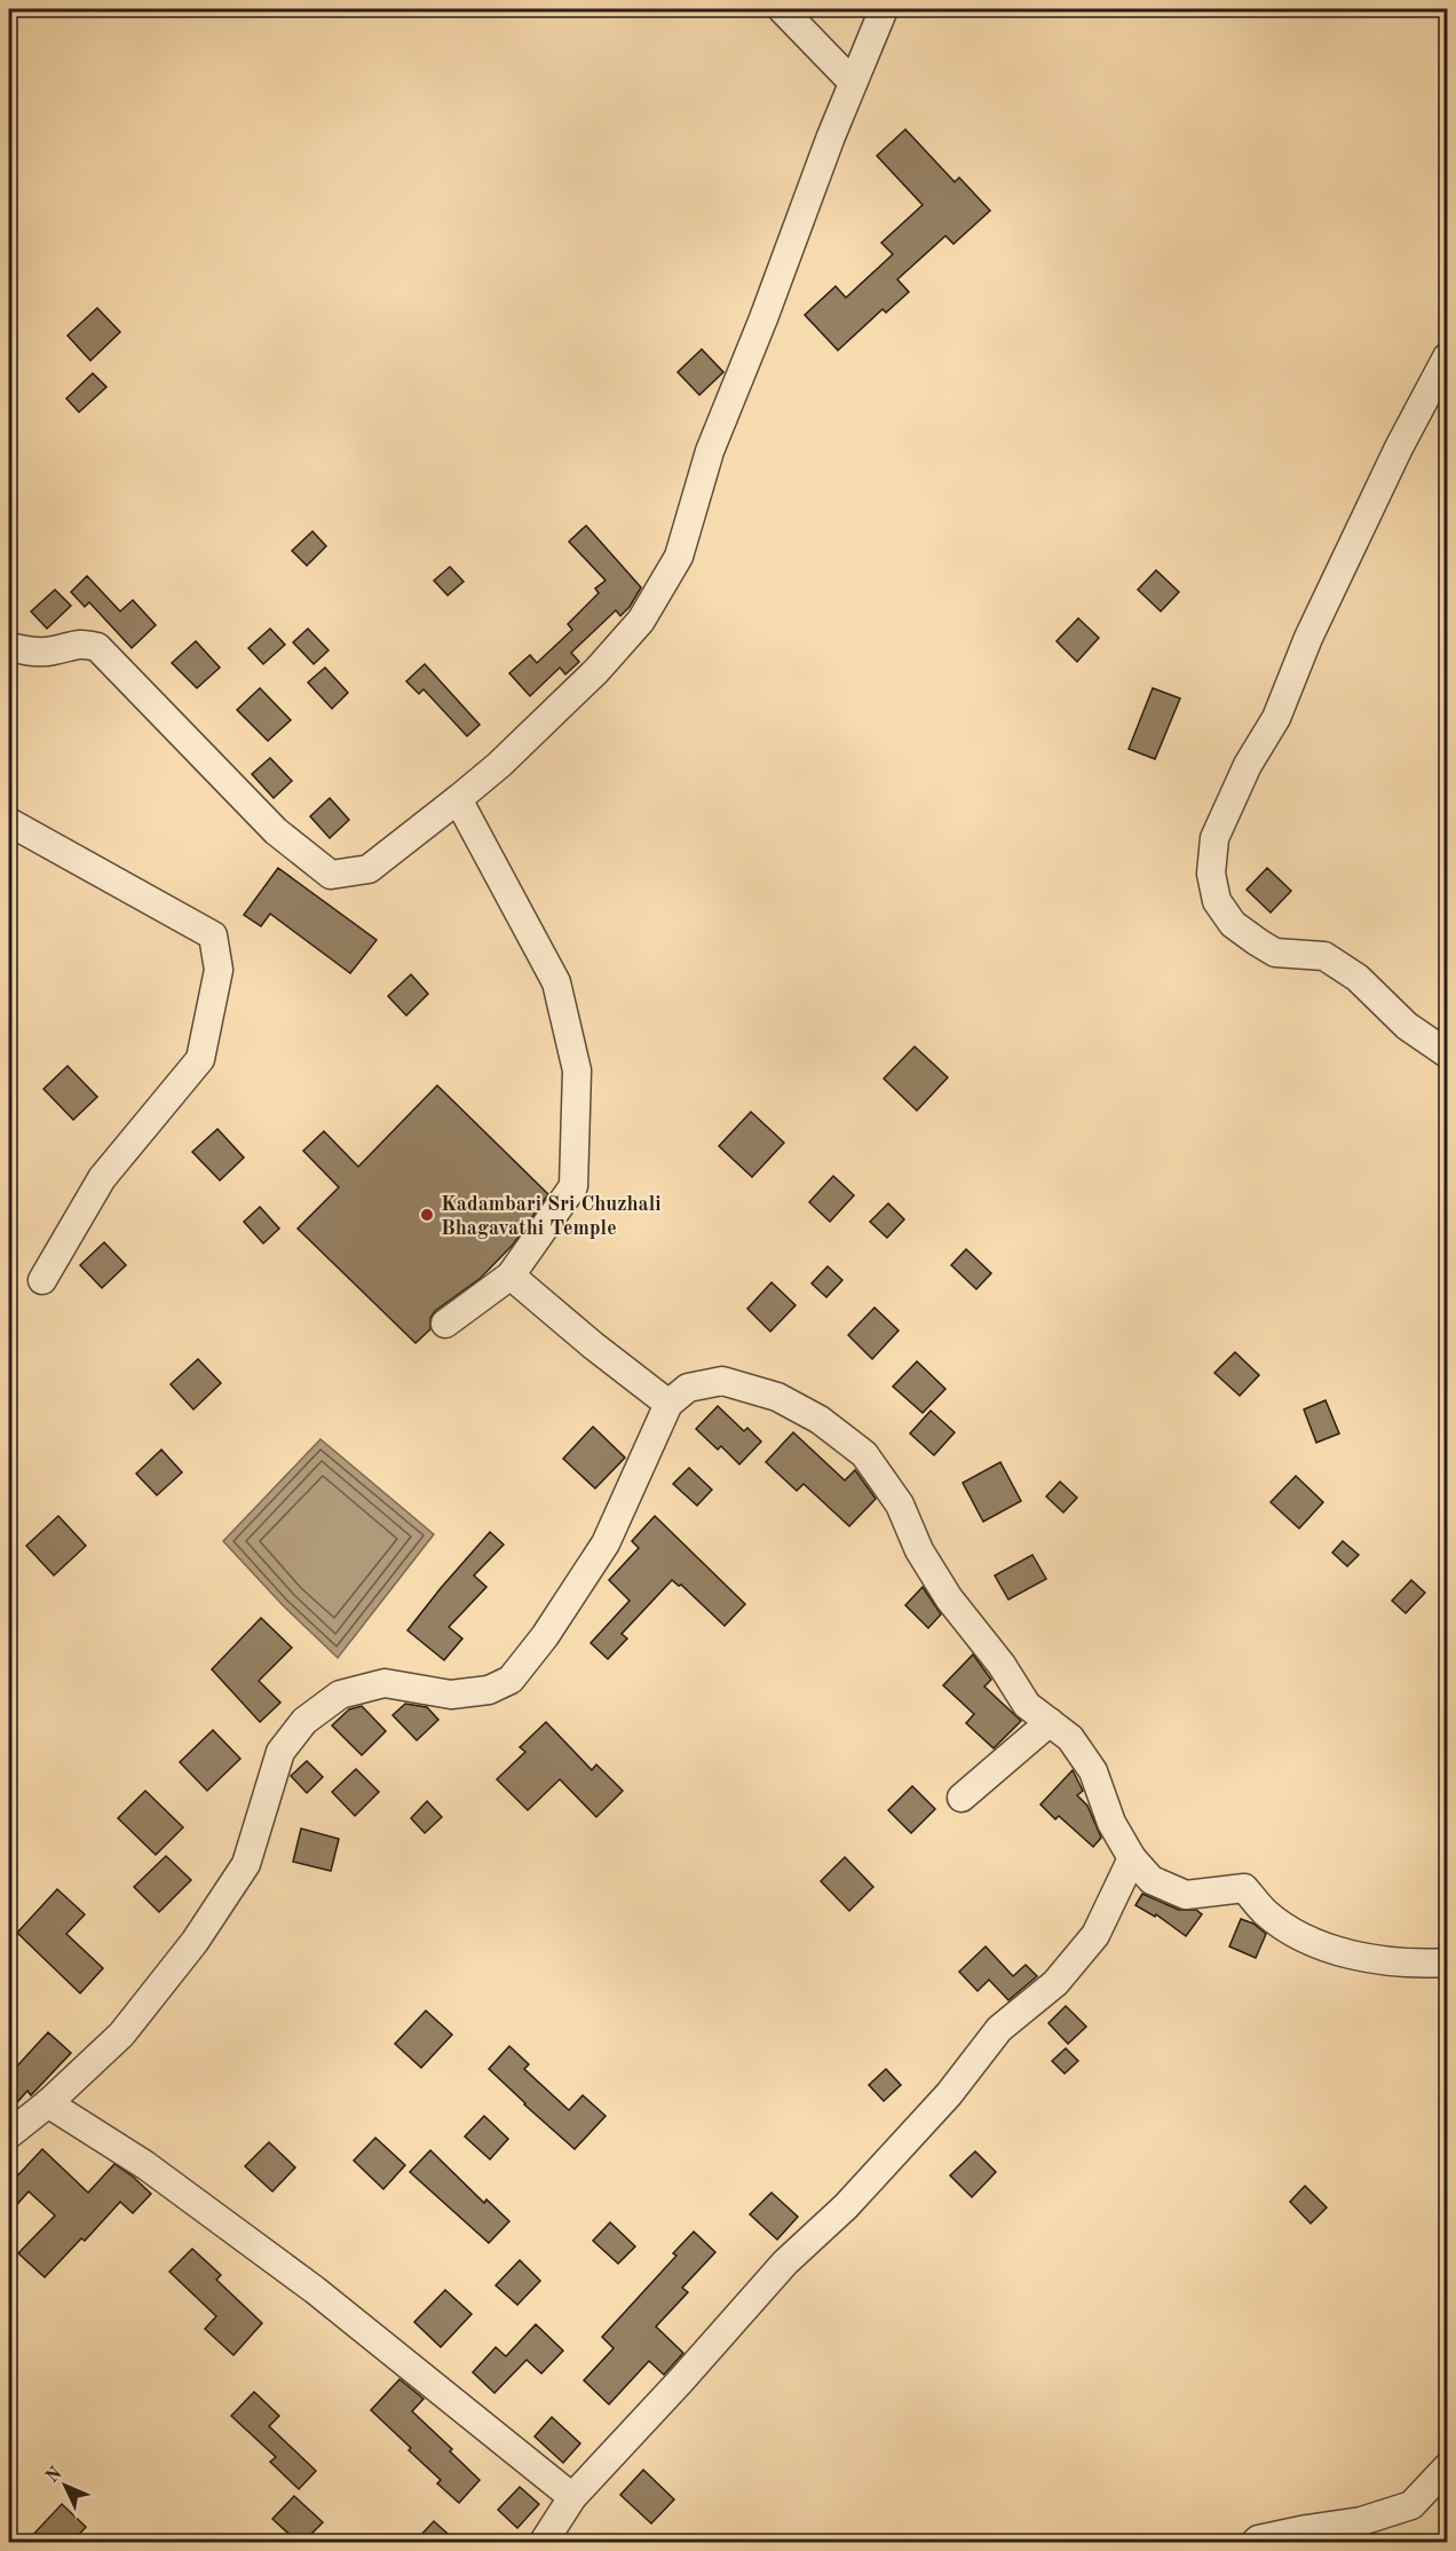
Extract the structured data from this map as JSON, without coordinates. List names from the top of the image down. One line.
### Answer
{"places":["Kadambari Sri Chuzhali Bhagavathi Temple"],"north":"top left"}
